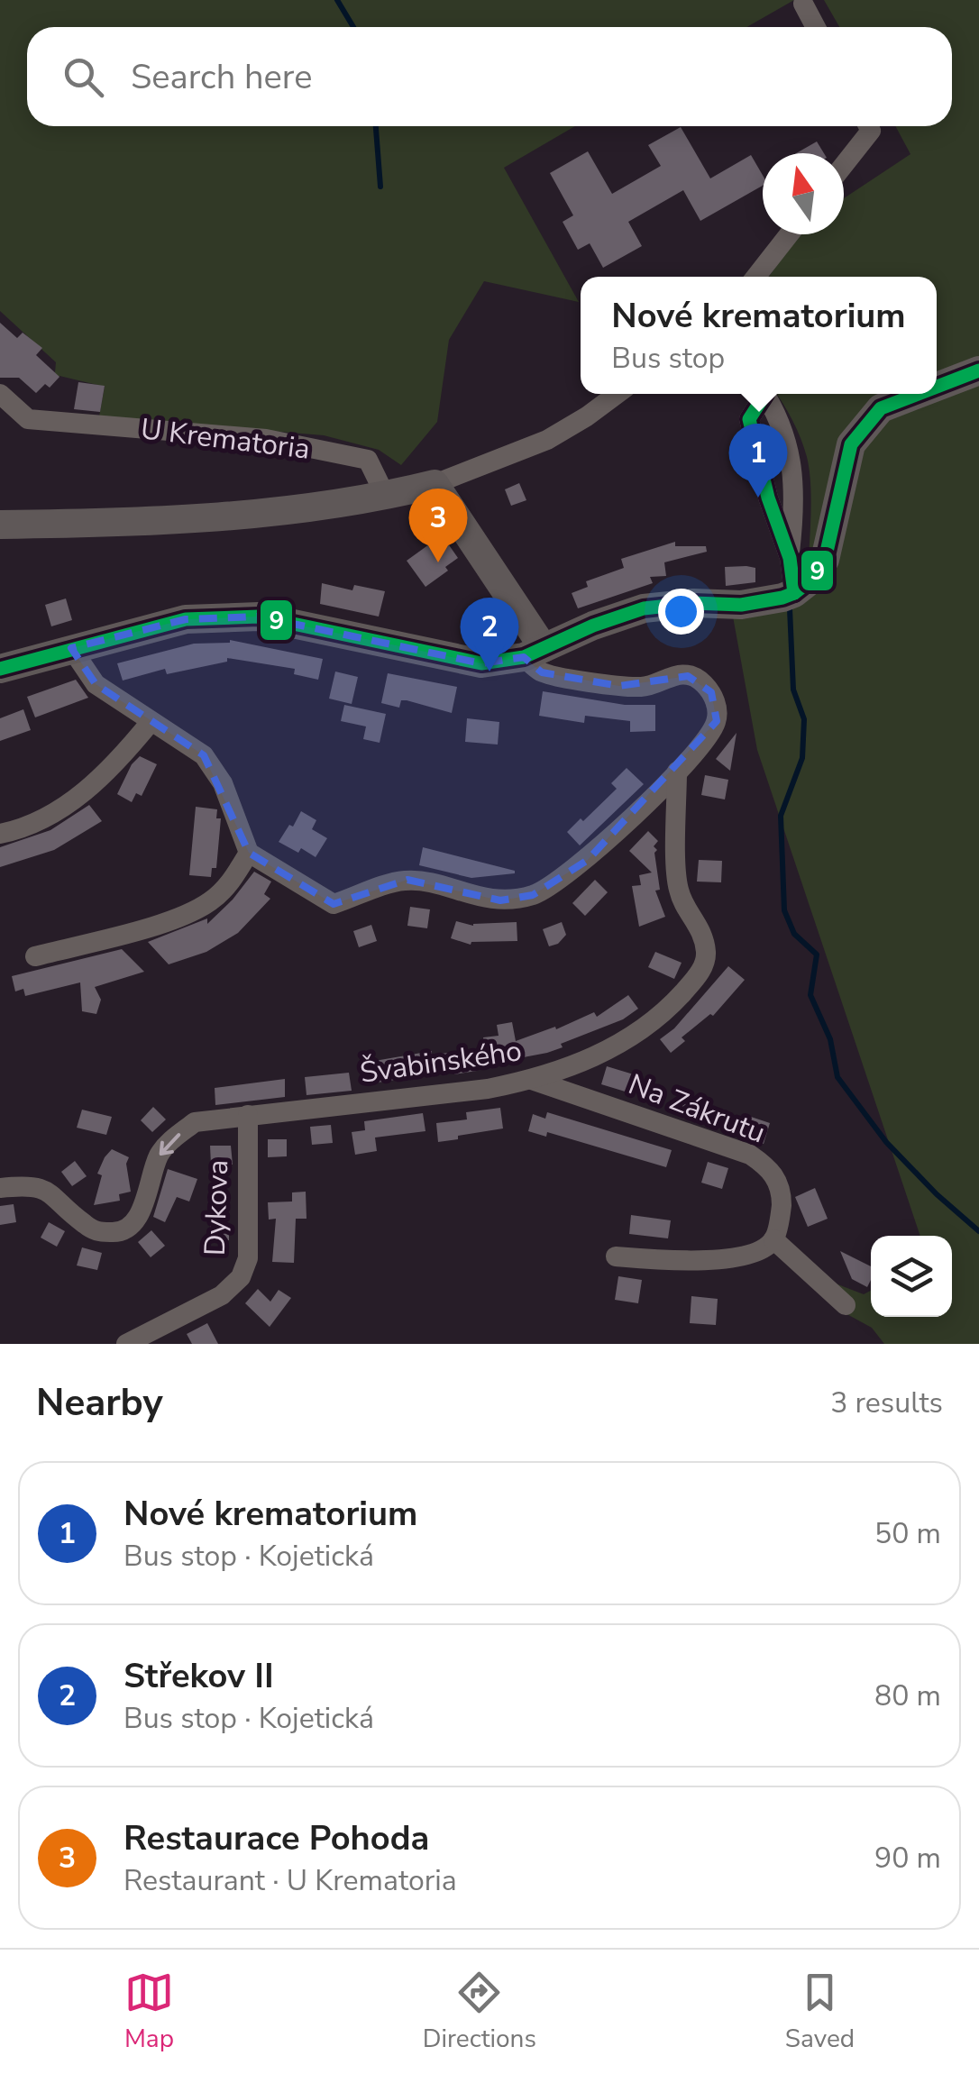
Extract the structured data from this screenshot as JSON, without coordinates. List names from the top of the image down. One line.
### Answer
{"streets":{"street":["U Krematoria","Švabinského","Na Zákrutu","Dykova"]},"crossings":[["Švabinského","Na Zákrutu"],["Švabinského","Dykova"]],"lines":["transit line 9"],"north":"top","page":{"search":"Search here","popup":["Nové krematorium","Bus stop"],"pins":["1","3","2"],"heading":["Nearby","3 results"],"list":[{"mark":"1","name":"Nové krematorium","note":"Bus stop · Kojetická","value":"50 m"},{"mark":"2","name":"Střekov II","note":"Bus stop · Kojetická","value":"80 m"},{"mark":"3","name":"Restaurace Pohoda","note":"Restaurant · U Krematoria","value":"90 m"}],"nav":["Map","Directions","Saved"]}}
